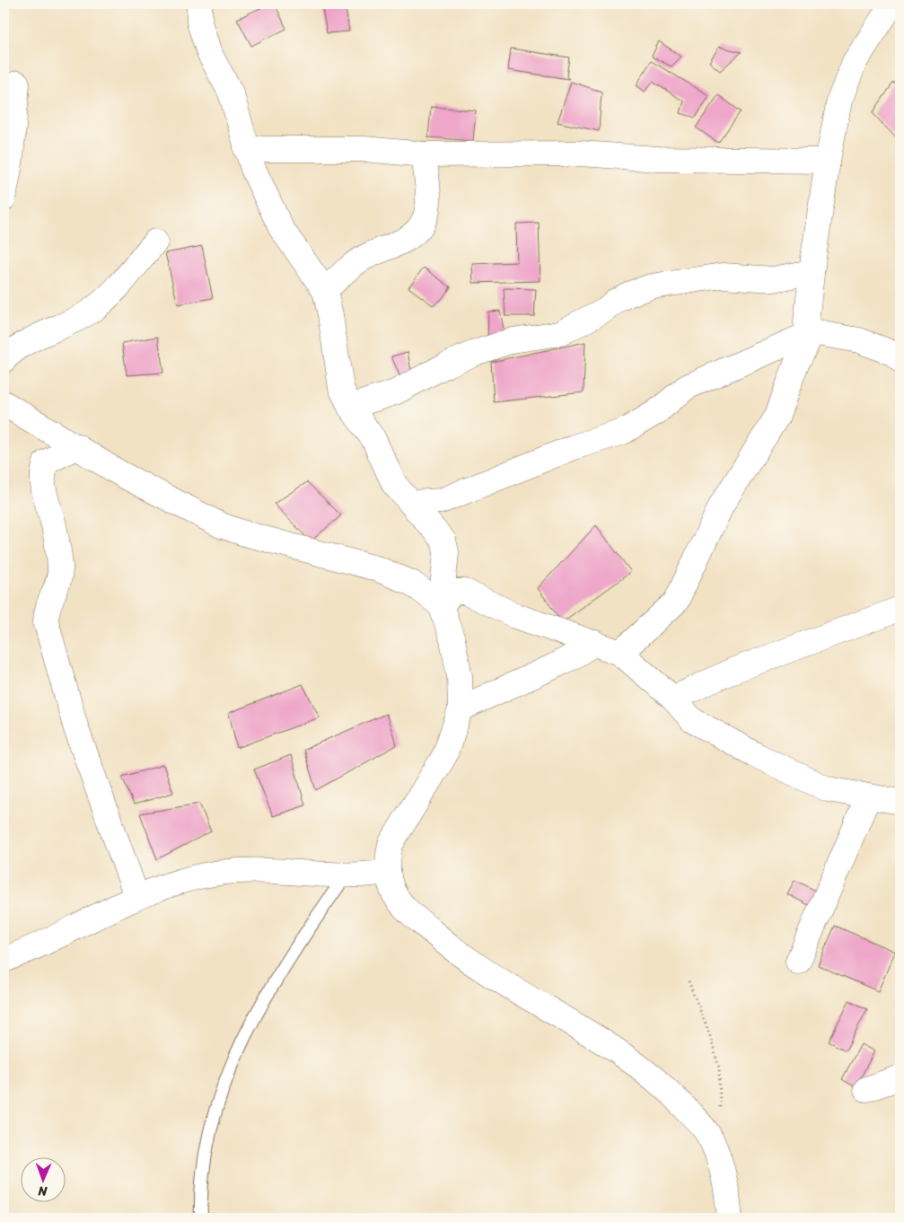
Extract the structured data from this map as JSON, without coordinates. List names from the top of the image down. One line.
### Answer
{"north":"bottom"}
